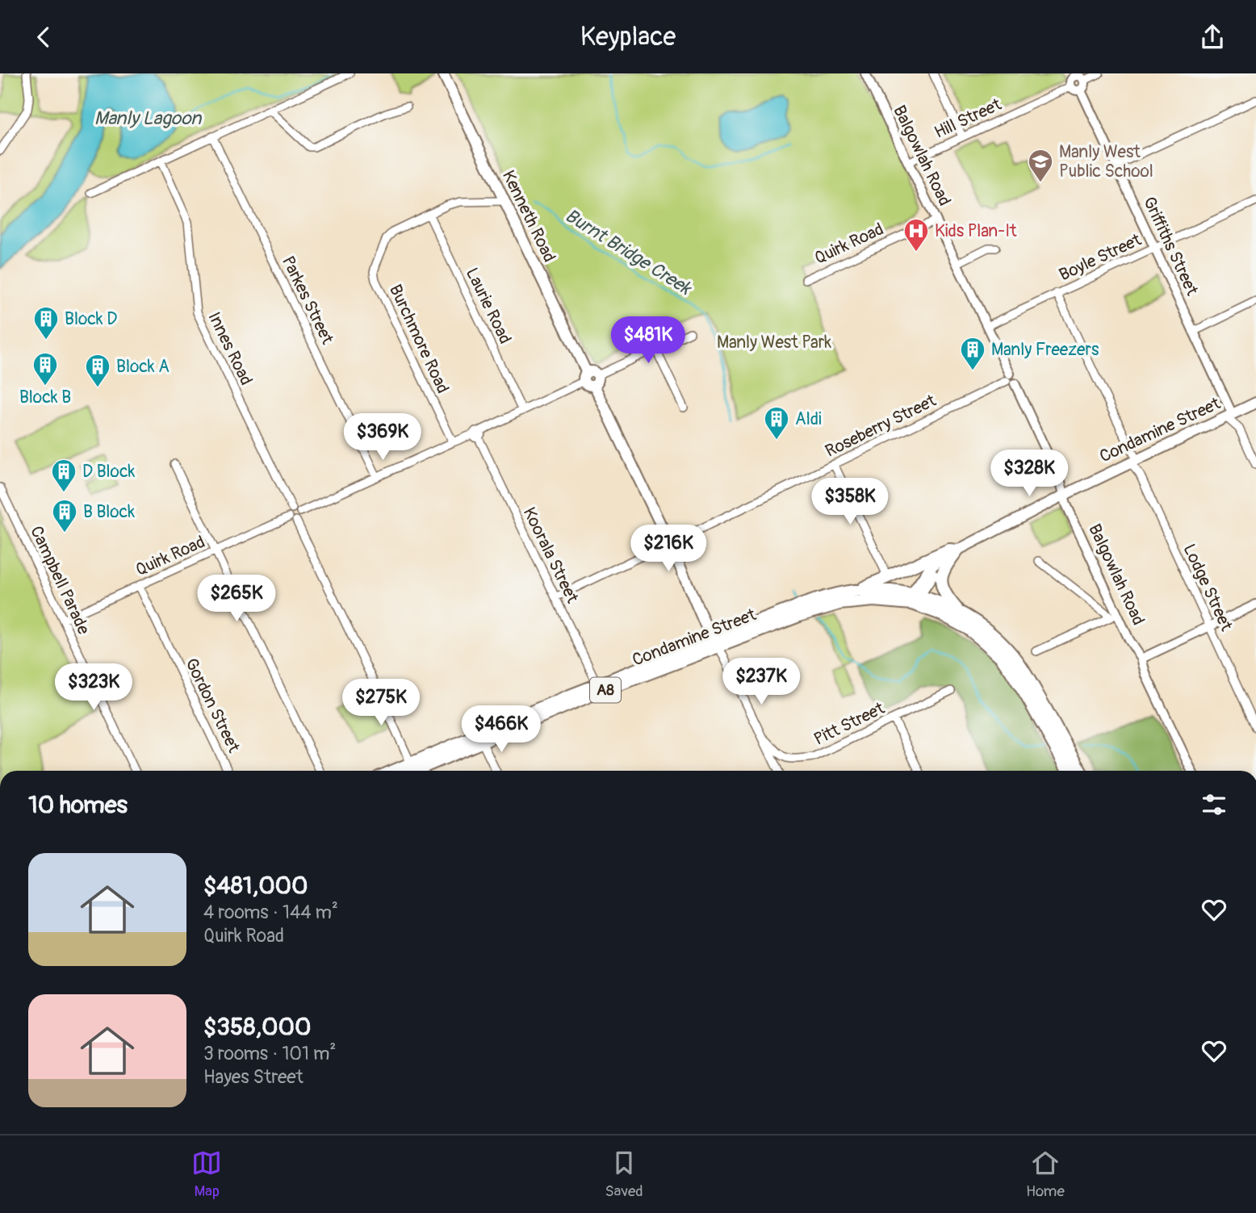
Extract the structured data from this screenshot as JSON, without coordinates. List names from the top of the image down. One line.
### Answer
{"streets":{"highway":["Condamine Street","A8"],"main road":["Kenneth Road"],"street":["Hill Street","Balgowlah Road","Quirk Road","Griffiths Street","Boyle Street","Parkes Street","Laurie Road","Burchmore Road","Innes Road","Roseberry Street","Koorala Street","Campbell Parade","Lodge Street","Gordon Street","Pitt Street"]},"crossings":[["Hill Street","Balgowlah Road"],["Hill Street","Griffiths Street"],["Balgowlah Road","Quirk Road"],["Balgowlah Road","Boyle Street"],["Balgowlah Road","Roseberry Street"],["Balgowlah Road","Condamine Street"],["Kenneth Road","Burchmore Road"],["Kenneth Road","Roseberry Street"],["Kenneth Road","Condamine Street"],["Kenneth Road","Pitt Street"],["Quirk Road","Innes Road"],["Quirk Road","Campbell Parade"],["Quirk Road","Gordon Street"],["Griffiths Street","Boyle Street"],["Griffiths Street","Condamine Street"],["Boyle Street","Lodge Street"],["Laurie Road","Burchmore Road"],["Roseberry Street","Koorala Street"],["Condamine Street","Koorala Street"],["Condamine Street","Lodge Street"],["Condamine Street","A8"]],"water":["Manly Lagoon","Burnt Bridge Creek"],"parks":["Manly West Park"],"places":{"school or university":["Manly West Public School"],"hospital":["Kids Plan-It"],"building":["Block D","Manly Freezers","Block B","Block A","Aldi","D Block","B Block"]},"page":{"header":"Keyplace","price":["$481K","$369K","$328K","$358K","$216K","$265K","$237K","$323K","$275K","$466K"],"heading":"10 homes","list":[{"name":"$481,000","note":"4 rooms · 144 m² · Quirk Road"},{"name":"$358,000","note":"3 rooms · 101 m² · Hayes Street"}],"tabs":["Map","Saved","Home"]}}
